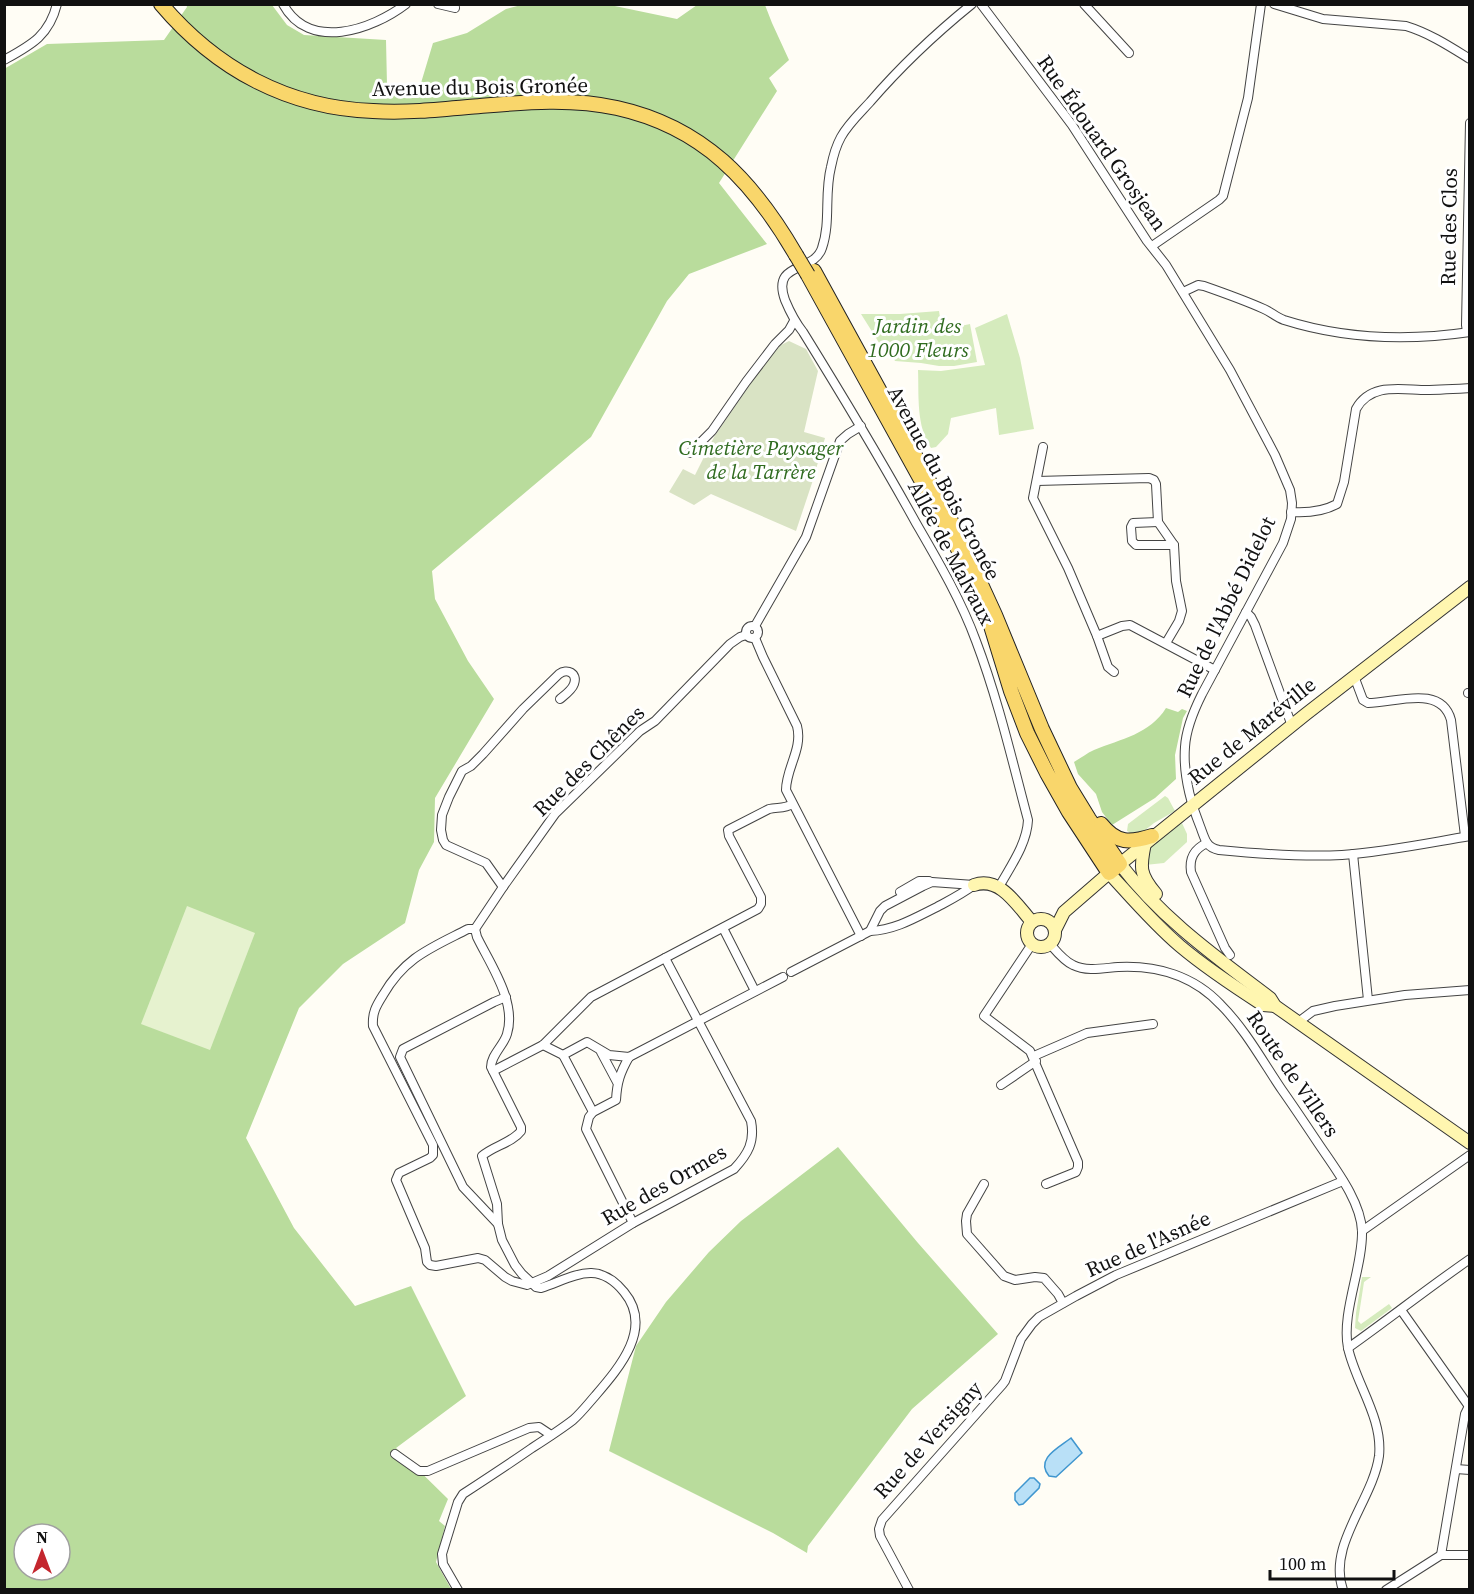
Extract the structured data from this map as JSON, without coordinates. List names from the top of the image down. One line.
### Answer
{"streets":{"main road":["Avenue du Bois Gronée","Rue de Maréville"],"street":["Rue Édouard Grosjean","Rue des Clos","Allée de Malvaux","Rue de l'Abbé Didelot","Rue des Chênes","Route de Villers","Rue des Ormes","Rue de l'Asnée","Rue de Versigny"]},"crossings":[["Avenue du Bois Gronée","Rue de Maréville"],["Rue Édouard Grosjean","Rue de l'Abbé Didelot"],["Rue de l'Abbé Didelot","Rue de Maréville"],["Rue de Maréville","Route de Villers"],["Route de Villers","Rue de l'Asnée"],["Rue de l'Asnée","Rue de Versigny"]],"parks":["Jardin des 1000 Fleurs","Cimetière Paysager de la Tarrère"],"scale_bar":"100 m","north":"top"}
